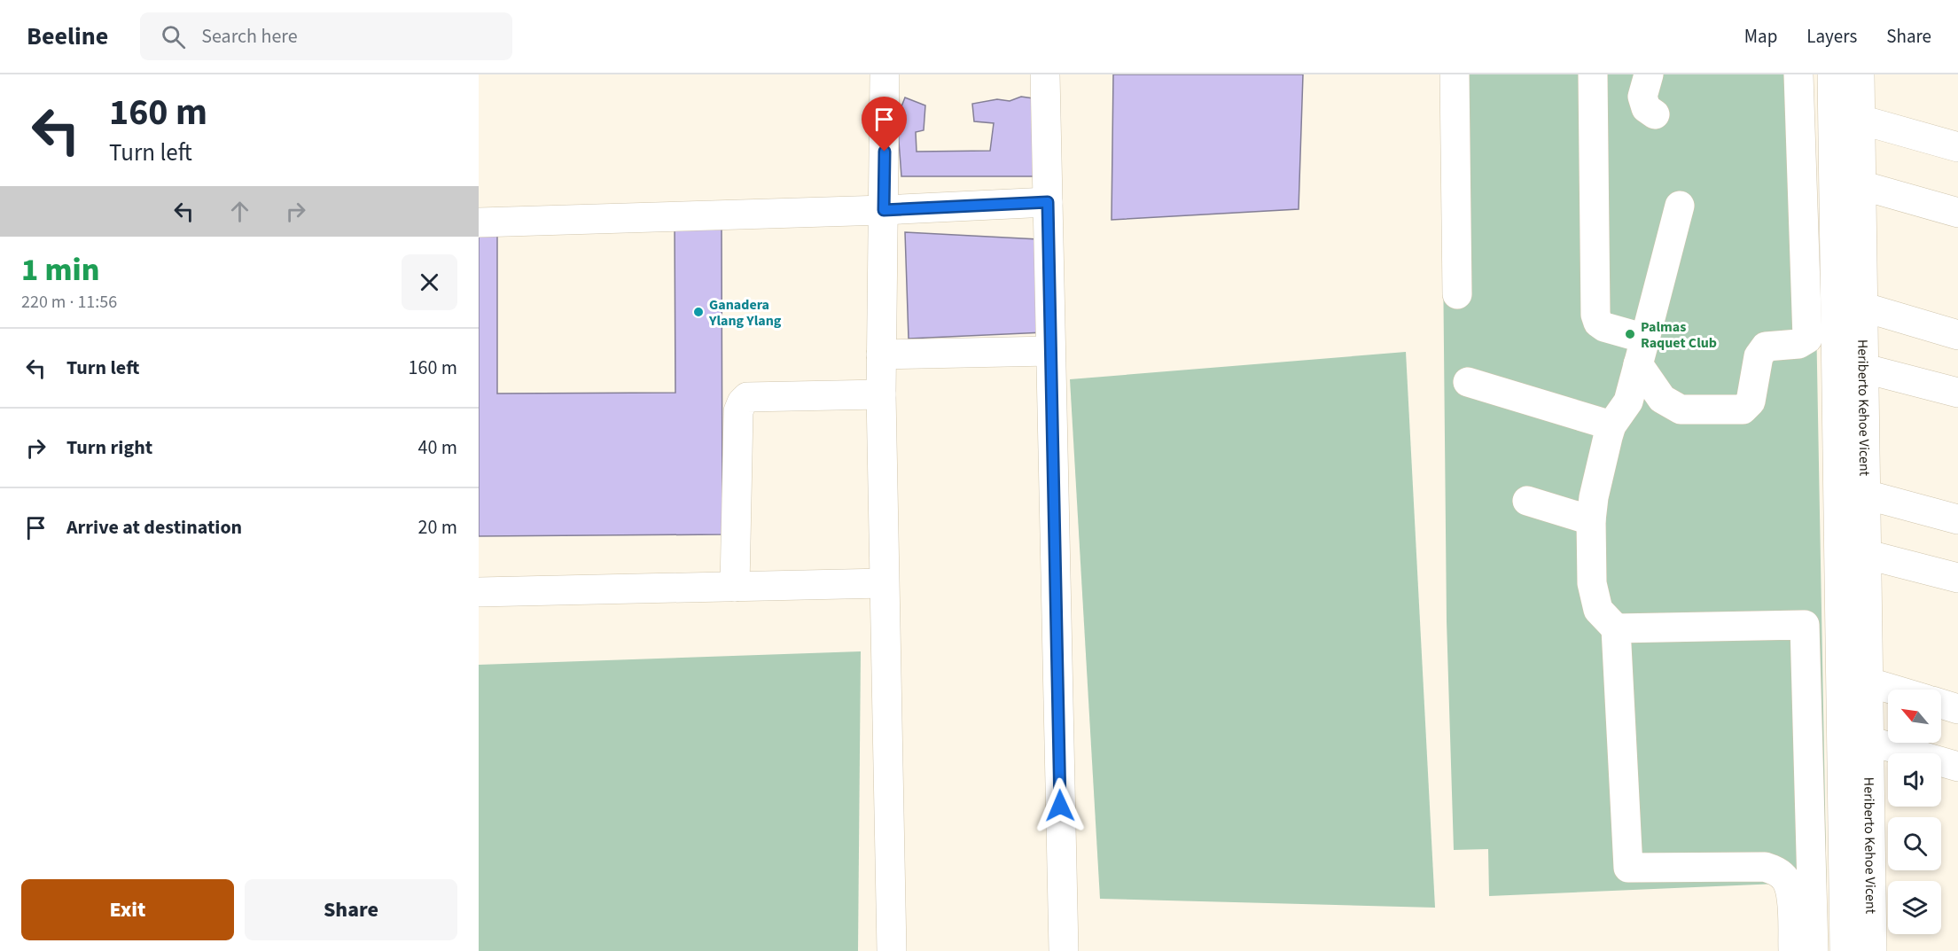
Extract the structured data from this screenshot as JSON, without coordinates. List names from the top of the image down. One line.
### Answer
{"streets":{"street":["Heriberto Kehoe Vicent"]},"places":["Ganadera Ylang Ylang","Palmas Raquet Club"],"north":"top left","page":{"header":"Beeline","search":"Search here","nav":["Map","Layers","Share"],"turn":["160 m","Turn left"],"heading":["1 min","220 m · 11:56"],"list":[{"name":"Turn left","value":"160 m"},{"name":"Turn right","value":"40 m"},{"name":"Arrive at destination","value":"20 m"}],"buttons":["Exit","Share"]}}
